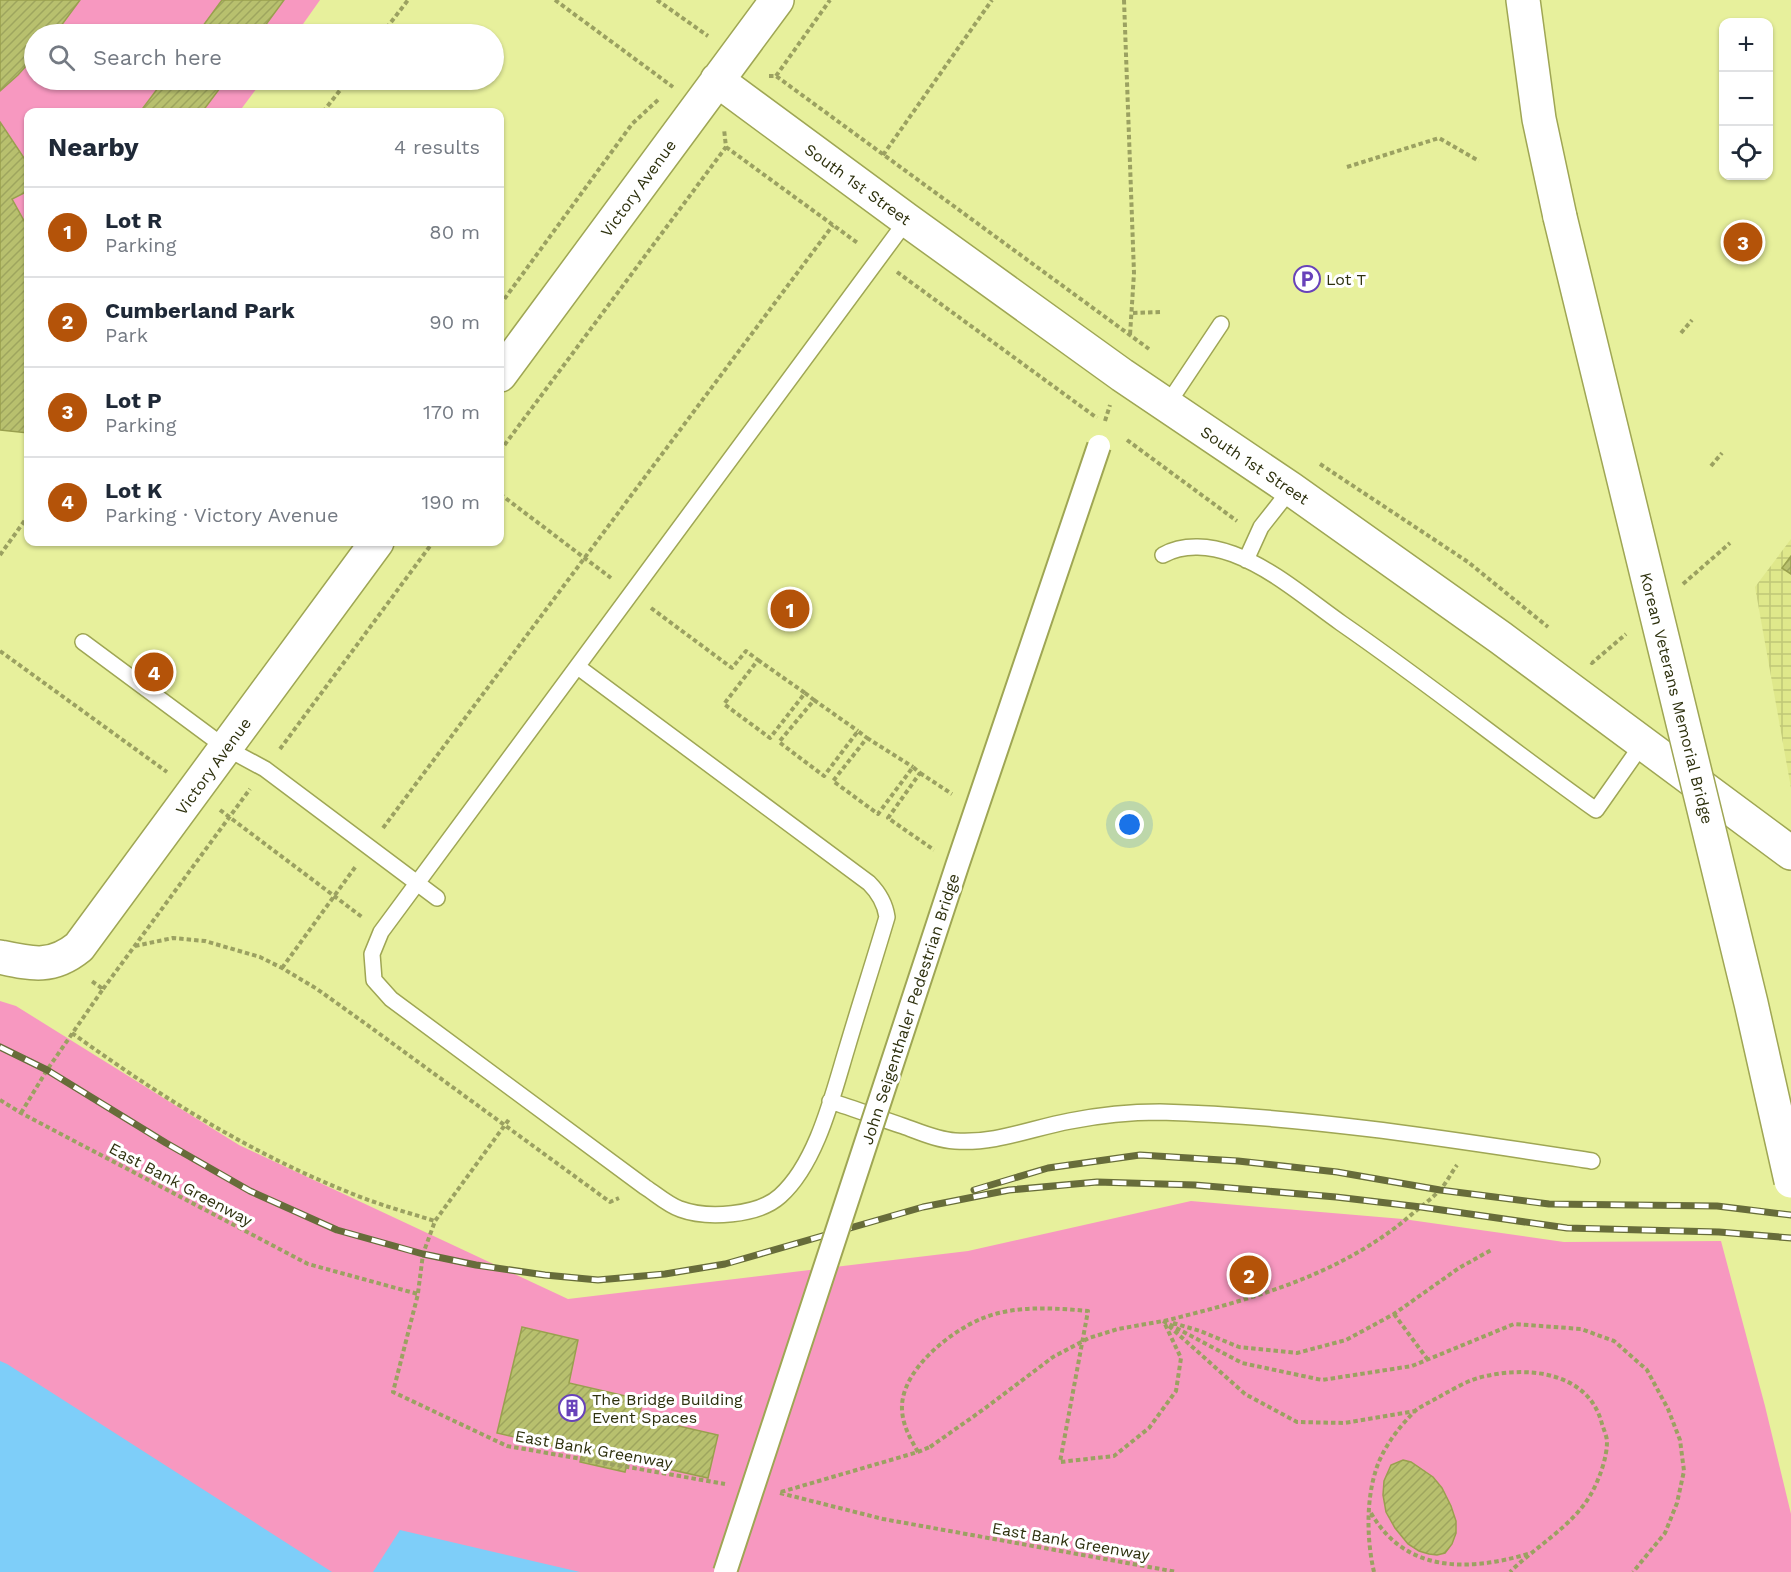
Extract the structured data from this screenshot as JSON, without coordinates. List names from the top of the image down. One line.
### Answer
{"streets":{"street":["South 1st Street","Victory Avenue","Korean Veterans Memorial Bridge","John Seigenthaler Pedestrian Bridge"],"path":["East Bank Greenway"]},"crossings":[["South 1st Street","Victory Avenue"]],"places":{"parking":["Lot T"],"building":["The Bridge Building Event Spaces"]},"page":{"map_buttons":["+","−"],"search":"Search here","heading":["Nearby","4 results"],"list":[{"mark":"1","name":"Lot R","note":"Parking","value":"80 m"},{"mark":"2","name":"Cumberland Park","note":"Park","value":"90 m"},{"mark":"3","name":"Lot P","note":"Parking","value":"170 m"},{"mark":"4","name":"Lot K","note":"Parking · Victory Avenue","value":"190 m"}],"pins":["3","1","4","2"]}}
